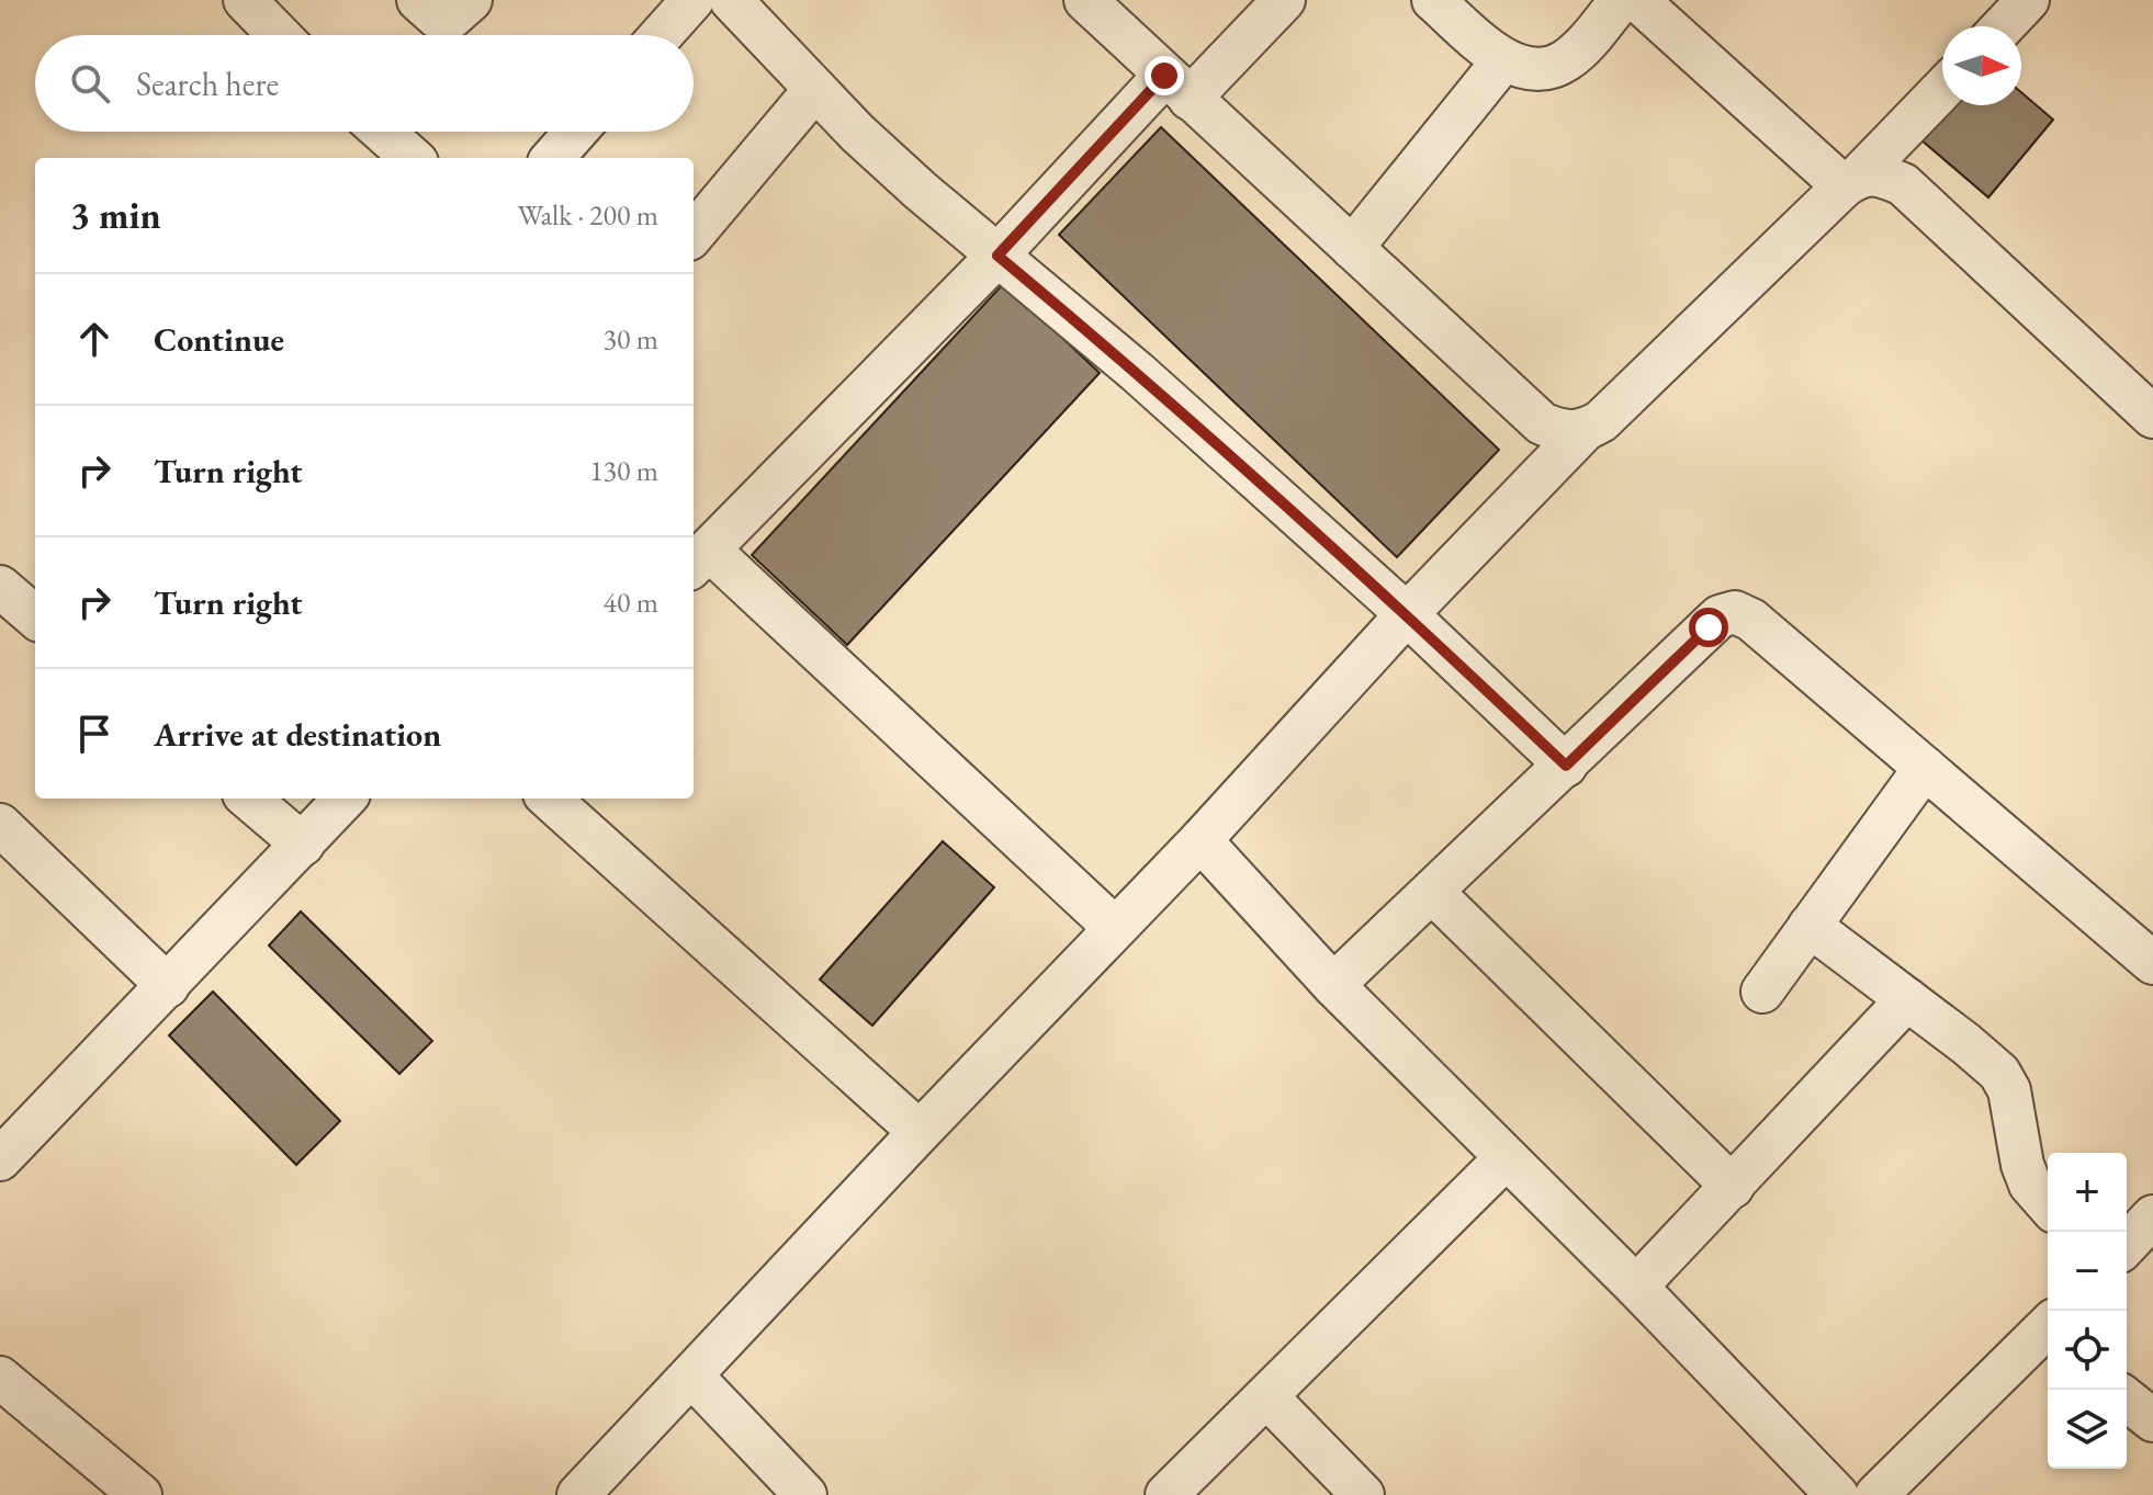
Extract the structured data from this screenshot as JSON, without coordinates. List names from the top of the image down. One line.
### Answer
{"north":"right","page":{"search":"Search here","heading":["3 min","Walk · 200 m"],"list":[["Continue","30 m"],["Turn right","130 m"],["Turn right","40 m"],"Arrive at destination"],"map_buttons":["+","−"]}}
